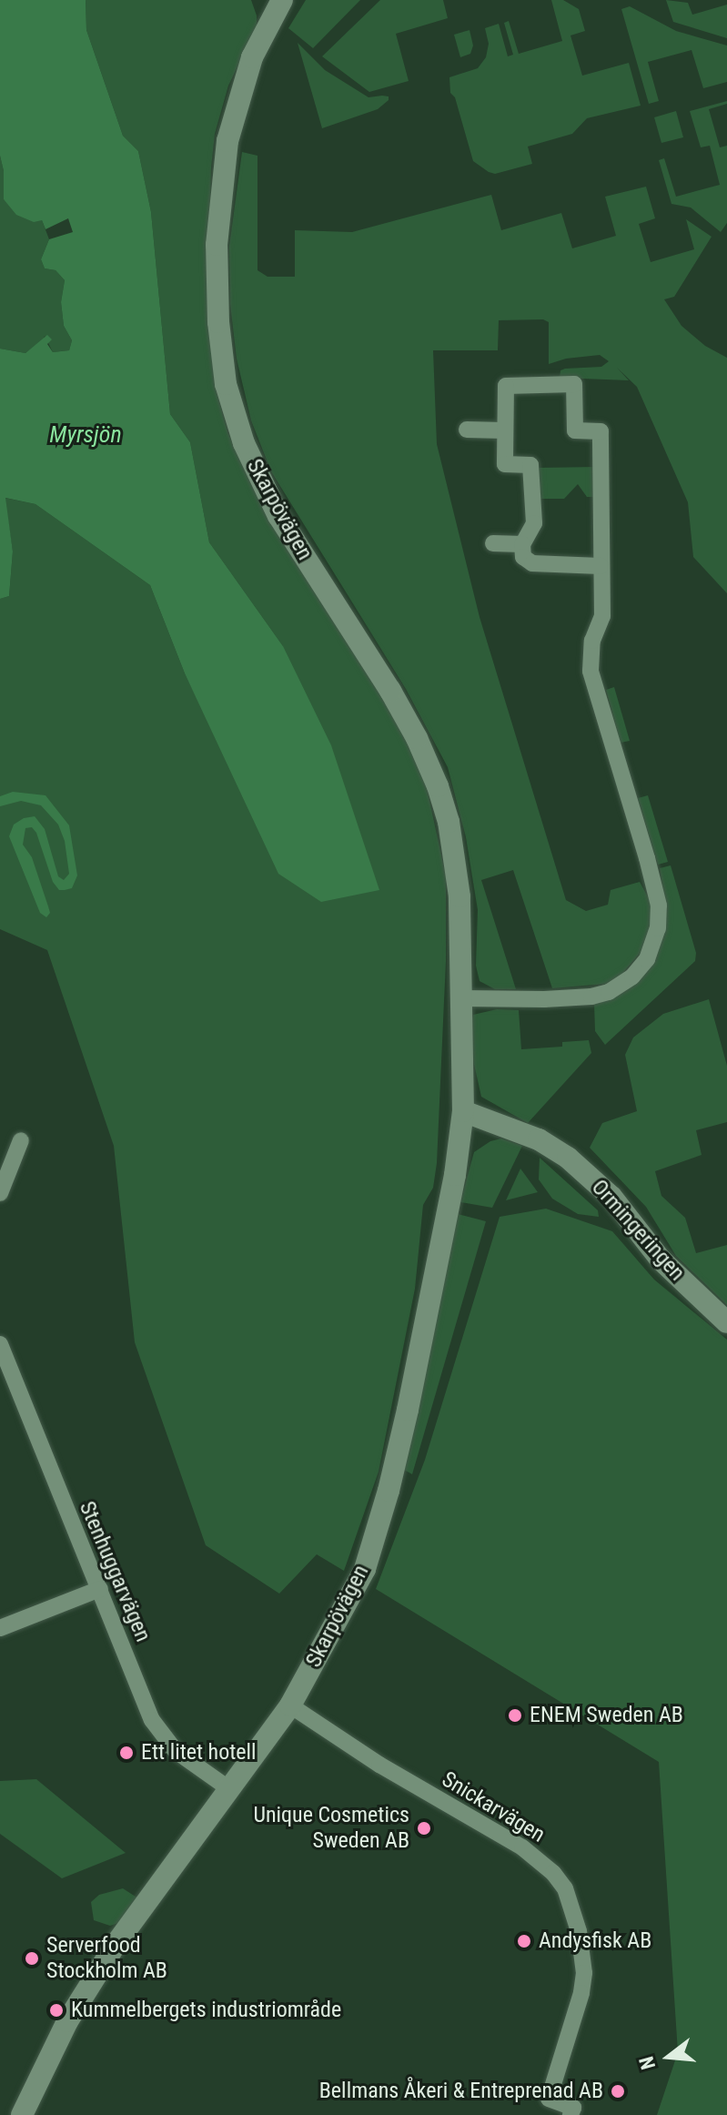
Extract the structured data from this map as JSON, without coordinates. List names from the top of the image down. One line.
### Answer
{"streets":{"street":["Skarpövägen","Ormingeringen","Stenhuggarvägen","Snickarvägen"]},"crossings":[["Skarpövägen","Ormingeringen"],["Skarpövägen","Stenhuggarvägen"],["Skarpövägen","Snickarvägen"]],"water":["Myrsjön"],"places":["ENEM Sweden AB","Ett litet hotell","Unique Cosmetics Sweden AB","Andysfisk AB","Serverfood Stockholm AB","Kummelbergets industriområde","Bellmans Åkeri & Entreprenad AB"],"north":"left"}
